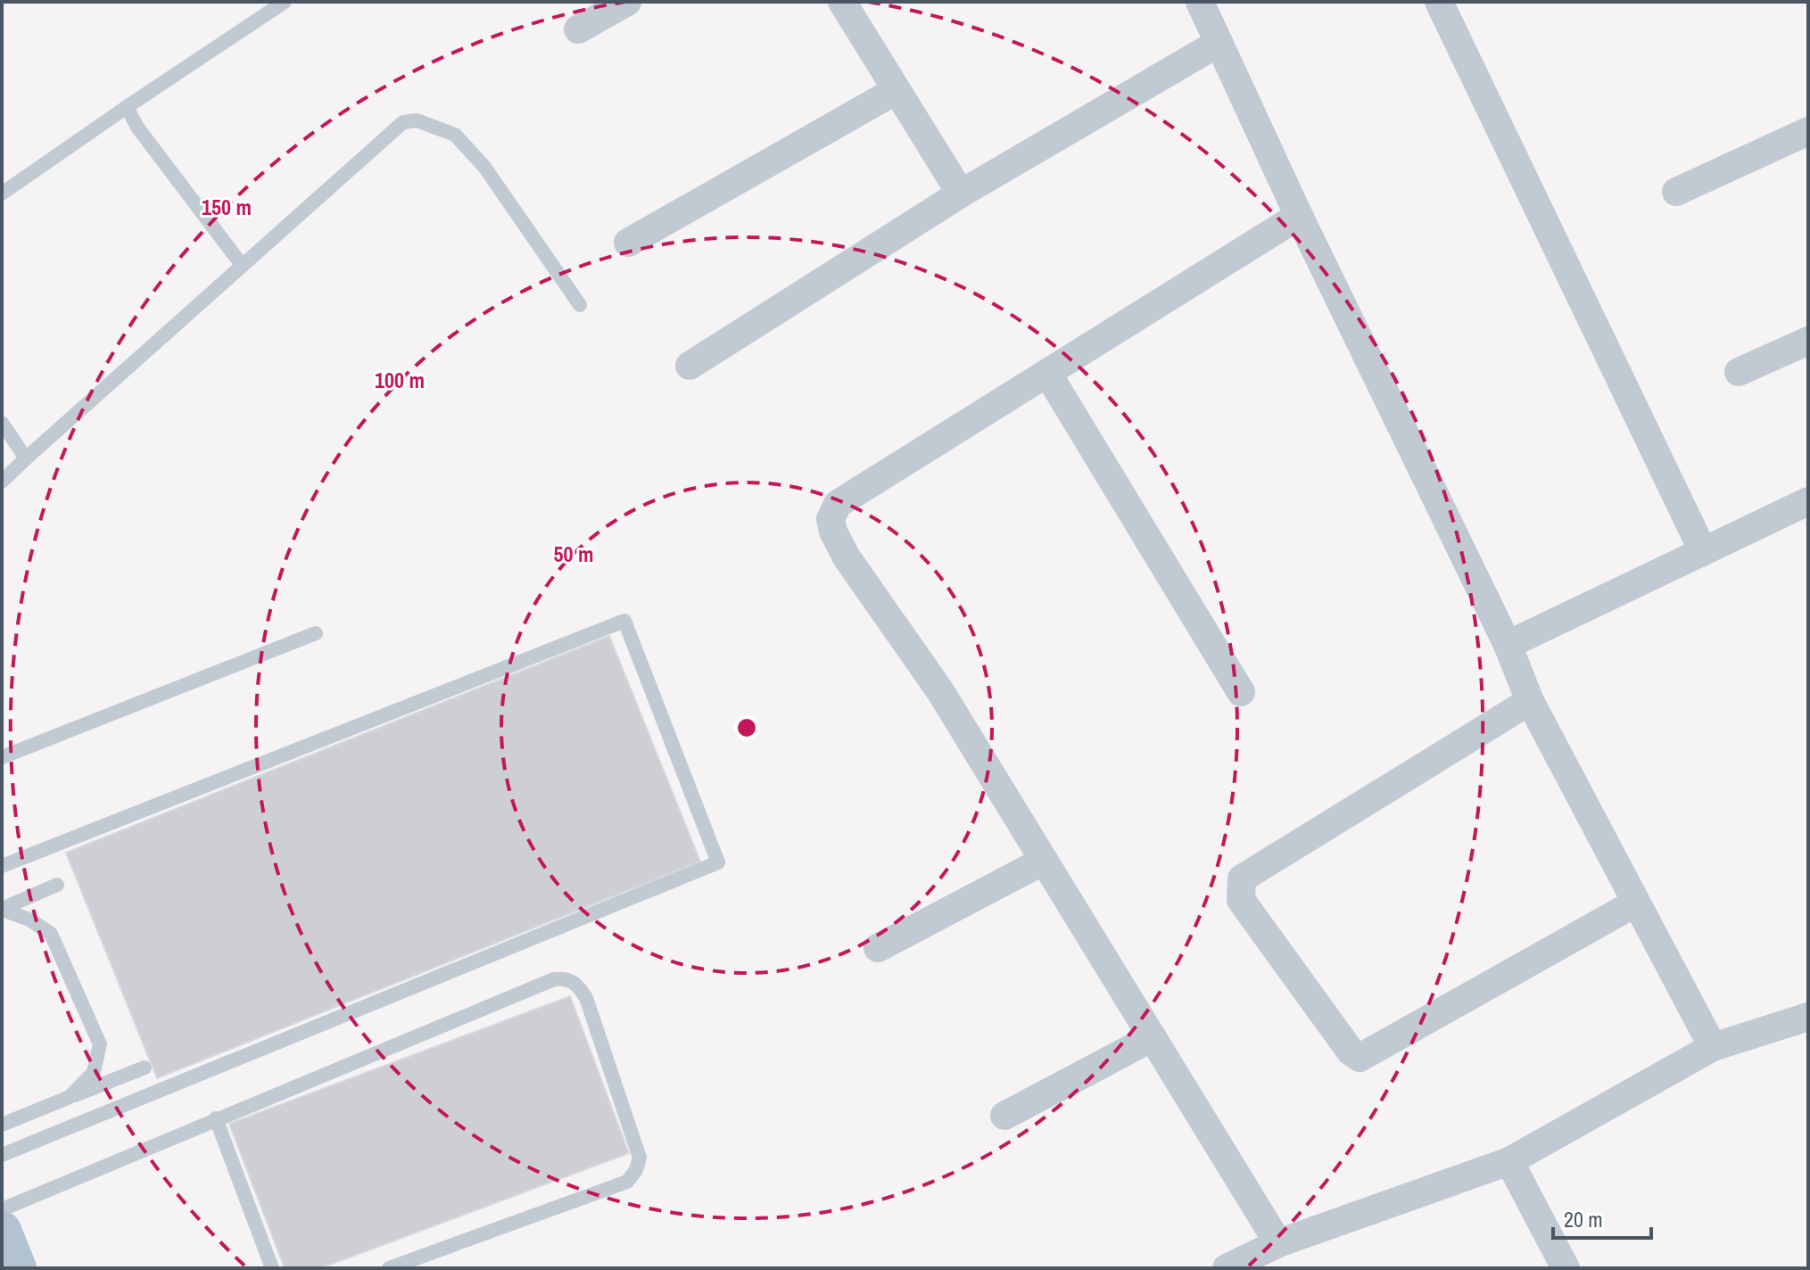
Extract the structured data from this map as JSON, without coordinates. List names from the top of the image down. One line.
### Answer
{"scale_bar":"20 m","rings":["150 m","100 m","50 m"]}
